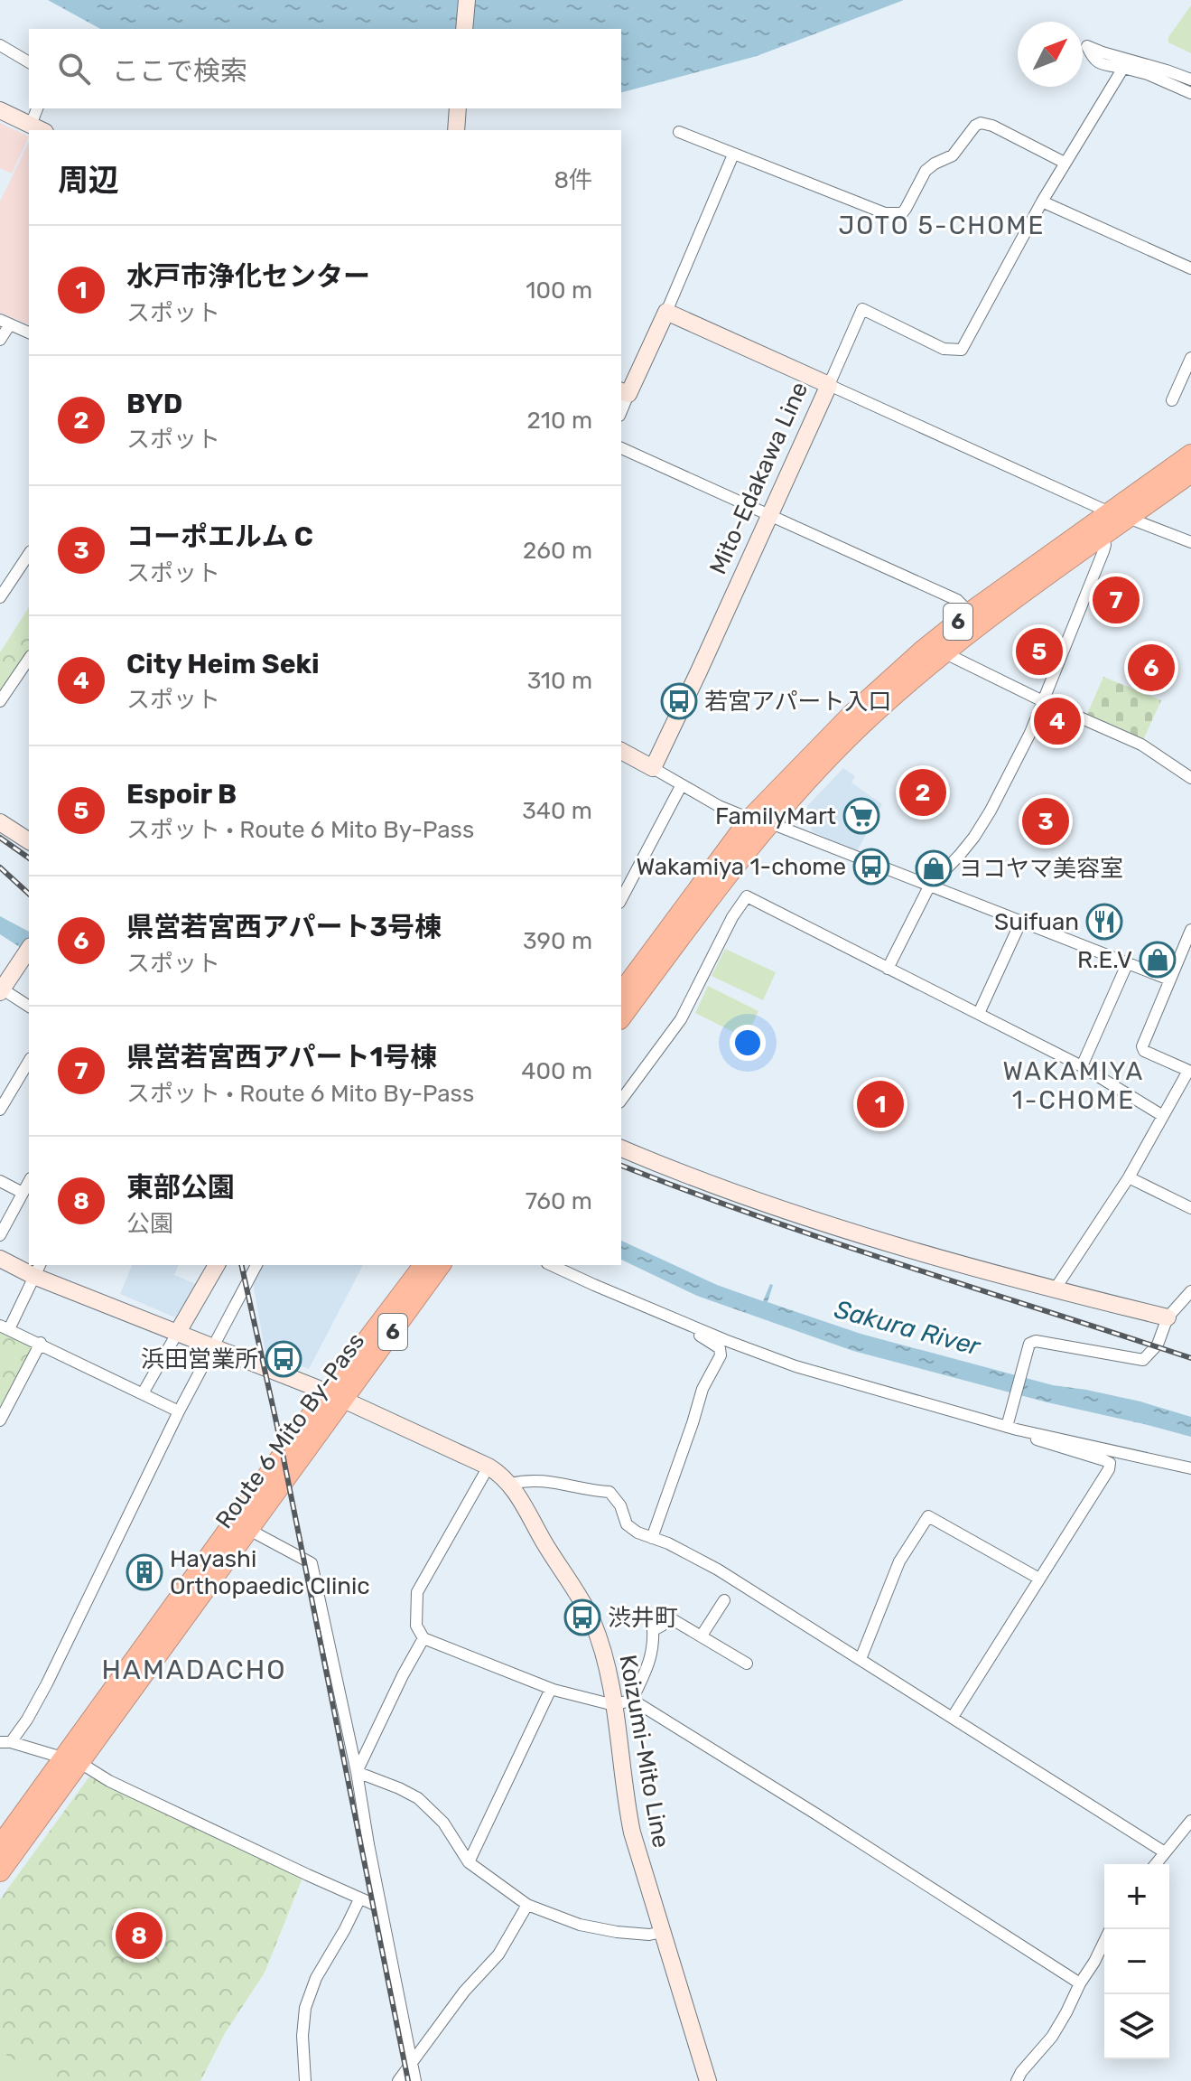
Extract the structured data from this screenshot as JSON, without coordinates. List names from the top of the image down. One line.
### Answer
{"streets":{"highway":["6","Route 6 Mito By-Pass"],"main road":["Mito-Edakawa Line","Koizumi-Mito Line"]},"crossings":[["Route 6 Mito By-Pass","Koizumi-Mito Line"]],"districts":["JOTO 5-CHOME","WAKAMIYA 1-CHOME","HAMADACHO"],"water":["Sakura River"],"places":{"bus stop":["若宮アパート入口","Wakamiya 1-chome","浜田営業所","渋井町"],"supermarket":["FamilyMart"],"shop":["ヨコヤマ美容室","R.E.V"],"restaurant":["Suifuan"],"building":["Hayashi Orthopaedic Clinic"]},"north":"top right","page":{"search":"ここで検索","heading":["周辺","8件"],"list":[{"mark":"1","name":"水戸市浄化センター","note":"スポット","value":"100 m"},{"mark":"2","name":"BYD","note":"スポット","value":"210 m"},{"mark":"3","name":"コーポエルム C","note":"スポット","value":"260 m"},{"mark":"4","name":"City Heim Seki","note":"スポット","value":"310 m"},{"mark":"5","name":"Espoir B","note":"スポット · Route 6 Mito By-Pass","value":"340 m"},{"mark":"6","name":"県営若宮西アパート3号棟","note":"スポット","value":"390 m"},{"mark":"7","name":"県営若宮西アパート1号棟","note":"スポット · Route 6 Mito By-Pass","value":"400 m"},{"mark":"8","name":"東部公園","note":"公園","value":"760 m"}],"pins":["7","5","6","4","2","3","1","8"],"map_buttons":["+","−"]}}
